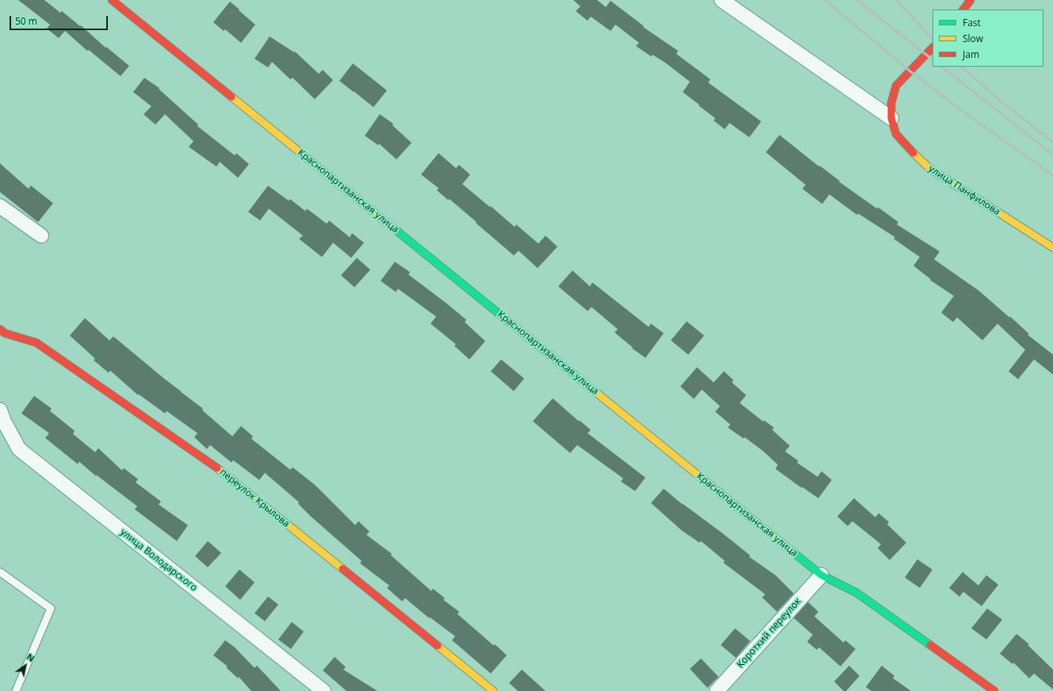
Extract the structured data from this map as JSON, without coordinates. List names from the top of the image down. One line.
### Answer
{"streets":{"street":["улица Панфилова","Краснопартизанская улица","переулок Крылова","улица Володарского","Короткий переулок"]},"crossings":[["Краснопартизанская улица","Короткий переулок"]],"legend":["Fast","Slow","Jam"],"scale_bar":"50 m","north":"top right"}
